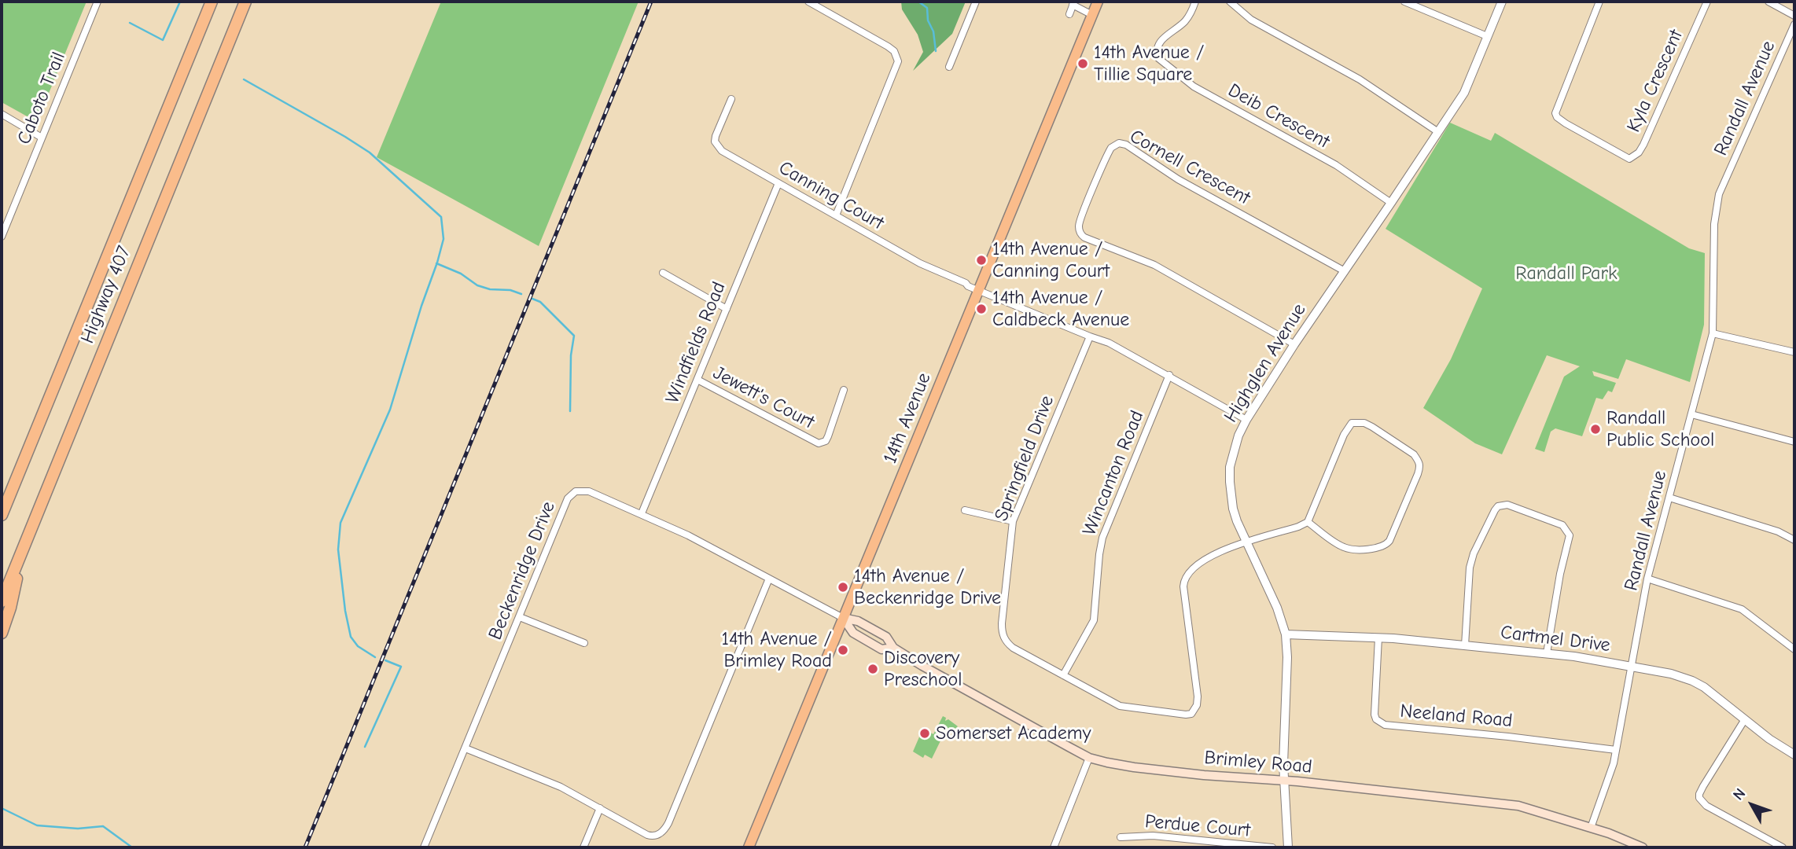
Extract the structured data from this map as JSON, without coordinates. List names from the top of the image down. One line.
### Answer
{"streets":{"highway":["Highway 407"],"main road":["14th Avenue","Brimley Road"],"street":["Kyla Crescent","Caboto Trail","Randall Avenue","Deib Crescent","Cornell Crescent","Canning Court","Windfields Road","Highglen Avenue","Jewett's Court","Springfield Drive","Wincanton Road","Beckenridge Drive","Cartmel Drive","Neeland Road","Perdue Court"]},"crossings":[["Randall Avenue","Cartmel Drive"],["Randall Avenue","Neeland Road"],["Randall Avenue","Brimley Road"],["Deib Crescent","Highglen Avenue"],["Cornell Crescent","Highglen Avenue"],["Canning Court","Windfields Road"],["Canning Court","Highglen Avenue"],["Canning Court","14th Avenue"],["Canning Court","Springfield Drive"],["Canning Court","Wincanton Road"],["Windfields Road","Jewett's Court"],["Windfields Road","Beckenridge Drive"],["Highglen Avenue","Springfield Drive"],["Highglen Avenue","Cartmel Drive"],["Highglen Avenue","Brimley Road"],["14th Avenue","Beckenridge Drive"],["14th Avenue","Brimley Road"],["Springfield Drive","Wincanton Road"],["Beckenridge Drive","Brimley Road"],["Cartmel Drive","Neeland Road"]],"parks":["Randall Park"],"places":["14th Avenue / Tillie Square","14th Avenue / Canning Court","14th Avenue / Caldbeck Avenue","Randall Public School","14th Avenue / Beckenridge Drive","14th Avenue / Brimley Road","Discovery Preschool","Somerset Academy"],"north":"top left"}
